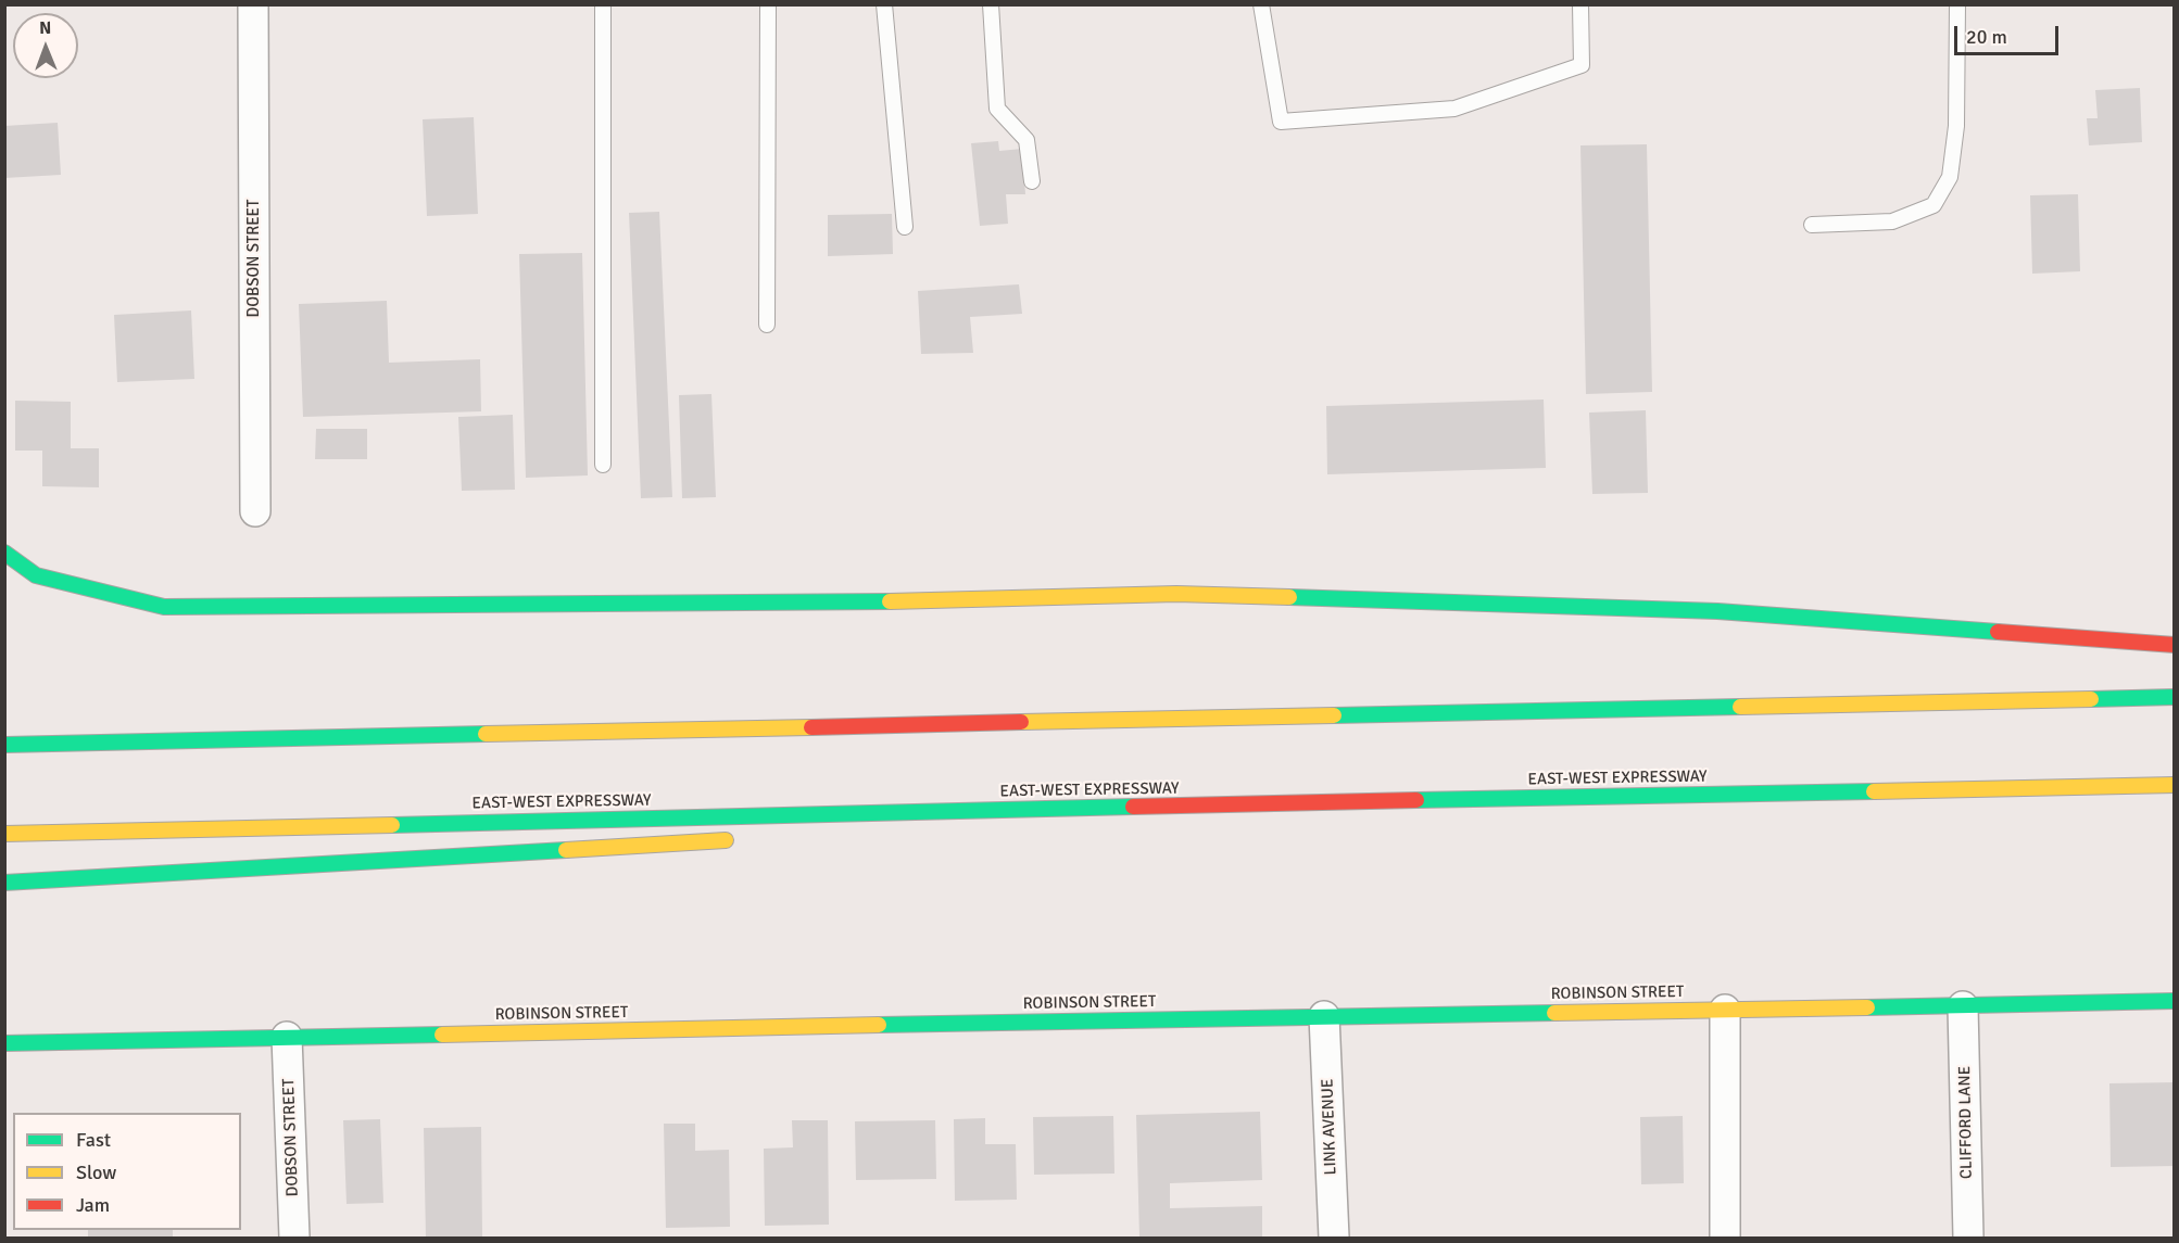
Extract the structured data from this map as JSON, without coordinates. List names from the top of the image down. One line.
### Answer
{"streets":{"main road":["EAST-WEST EXPRESSWAY","ROBINSON STREET"],"street":["DOBSON STREET","CLIFFORD LANE","LINK AVENUE"]},"crossings":[["DOBSON STREET","ROBINSON STREET"],["ROBINSON STREET","CLIFFORD LANE"],["ROBINSON STREET","LINK AVENUE"]],"legend":["Fast","Slow","Jam"],"scale_bar":"20 m","north":"top"}
